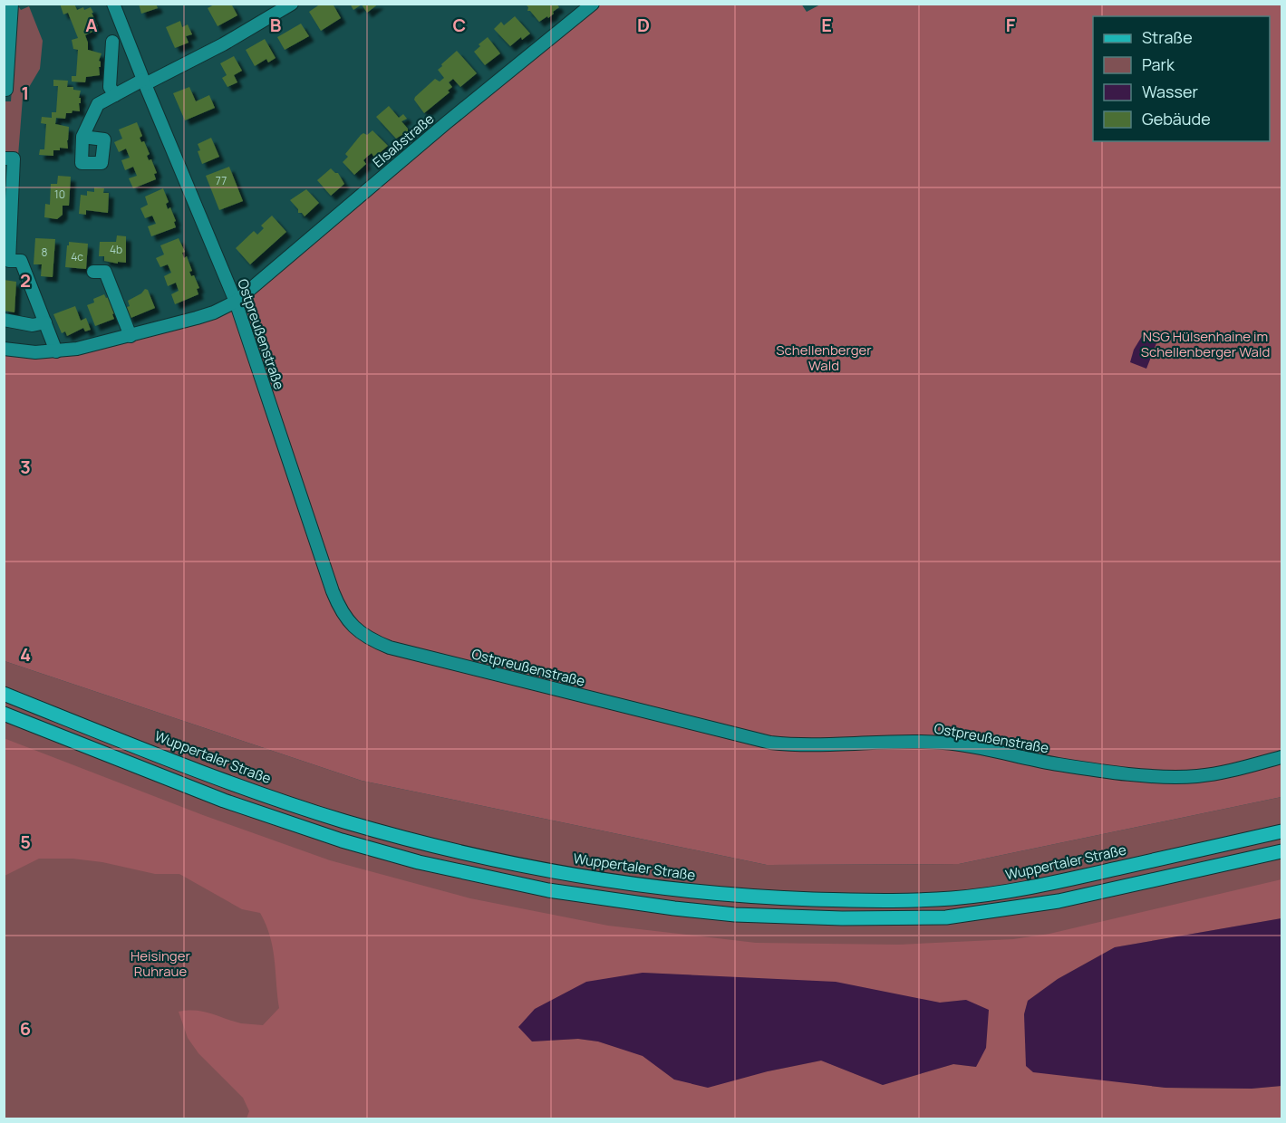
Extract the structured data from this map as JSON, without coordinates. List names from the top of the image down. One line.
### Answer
{"streets":{"main road":["Wuppertaler Straße"],"street":["Elsaßstraße","Ostpreußenstraße"]},"crossings":[["Elsaßstraße","Ostpreußenstraße"]],"parks":["NSG Hülsenhaine im Schellenberger Wald","Schellenberger Wald","Heisinger Ruhraue"],"house_numbers":["77","10","4b","8","4c"],"legend":["Straße","Park","Wasser","Gebäude"],"grid":{"columns":["A","B","C","D","E","F"],"rows":["1","2","3","4","5","6"]}}
